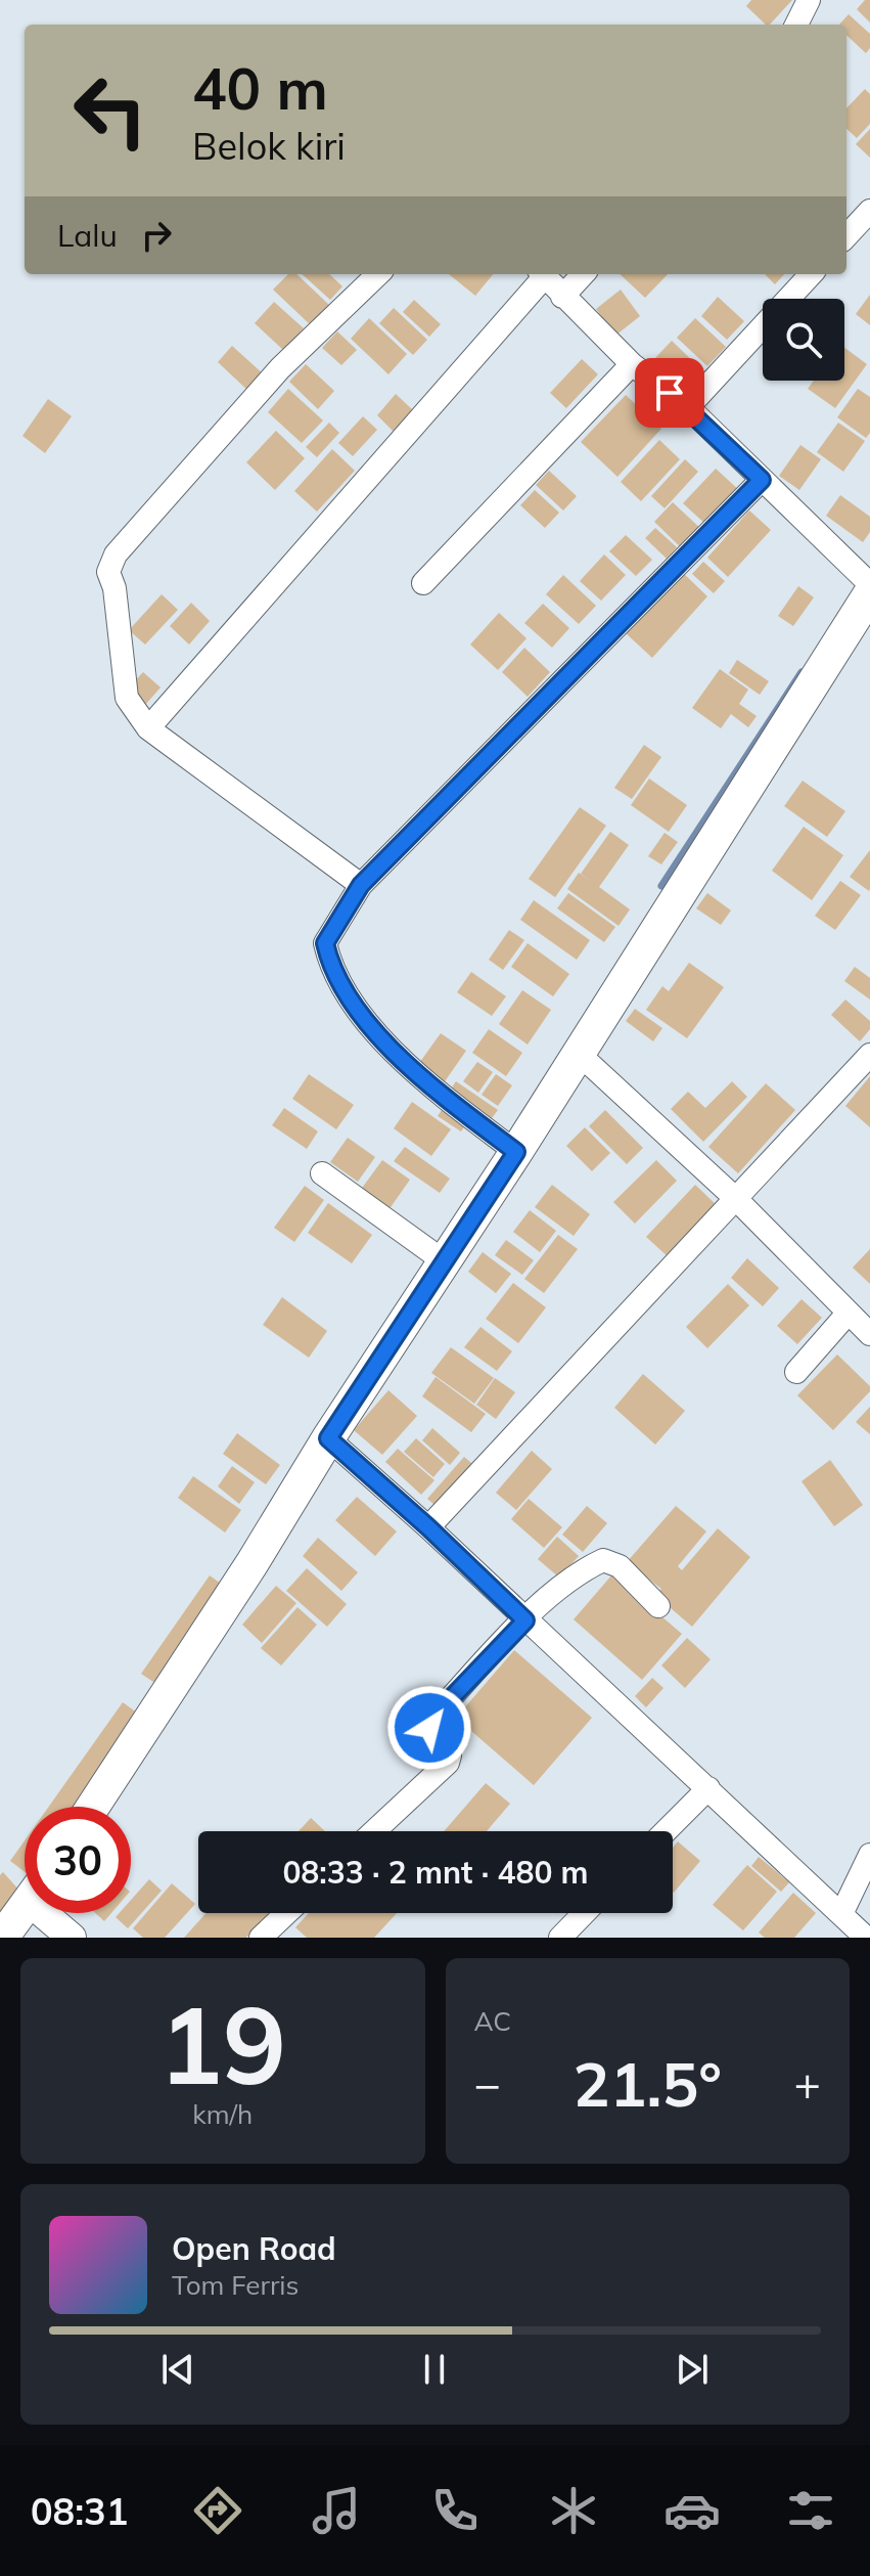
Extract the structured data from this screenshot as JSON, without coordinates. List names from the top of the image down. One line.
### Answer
{"page":{"turn":["40 m","Belok kiri"],"then":"Lalu","limit":"30","trip":"08:33 · 2 mnt · 480 m","tile":[["19","km/h"],"AC"],"heat":["−","21.5°","+"],"song":["Open Road","Tom Ferris"],"tabs":"08:31"}}
